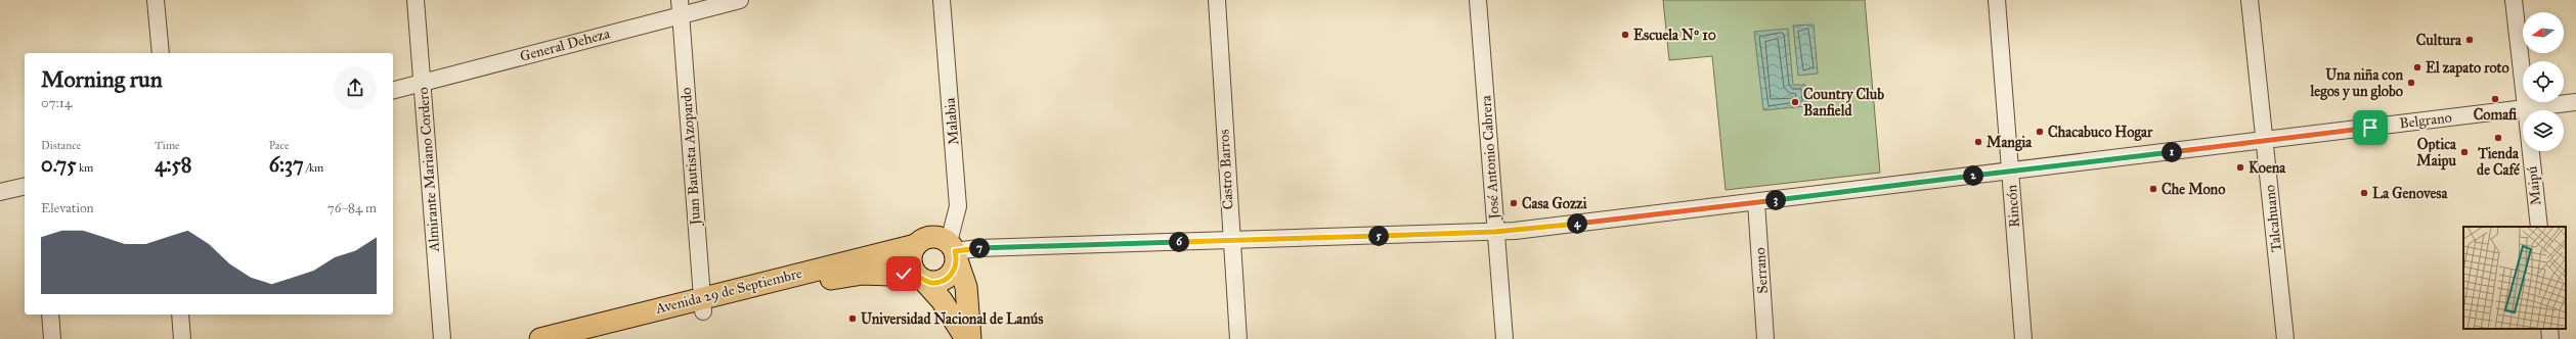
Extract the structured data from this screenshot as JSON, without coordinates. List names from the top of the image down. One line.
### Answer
{"streets":{"main road":["Avenida 29 de Septiembre"],"street":["General Deheza","Belgrano","Malabia","Juan Bautista Azopardo","José Antonio Cabrera","Almirante Mariano Cordero","Castro Barros","Maipú","Rincón","Talcahuano","Serrano"]},"crossings":[["General Deheza","Juan Bautista Azopardo"],["General Deheza","Almirante Mariano Cordero"],["Belgrano","Malabia"],["Belgrano","José Antonio Cabrera"],["Belgrano","Castro Barros"],["Belgrano","Maipú"],["Belgrano","Rincón"],["Belgrano","Talcahuano"],["Belgrano","Serrano"],["Belgrano","Avenida 29 de Septiembre"],["Malabia","Avenida 29 de Septiembre"],["Juan Bautista Azopardo","Avenida 29 de Septiembre"]],"places":["Escuela Nº 10","Cultura","El zapato roto","Una niña con legos y un globo","Comafi","Country Club Banfield","Chacabuco Hogar","Tienda de Café","Mangia","Optica Maipu","Koena","Che Mono","La Genovesa","Casa Gozzi","Universidad Nacional de Lanús"],"north":"left","page":{"heading":["Morning run","07:14"],"stats":[["Distance","0.75 km"],["Time","4:58"],["Pace","6:37 /km"]],"pins":["1","2","3","4","5","6","7"],"chart":["Elevation","76–84 m"]}}
